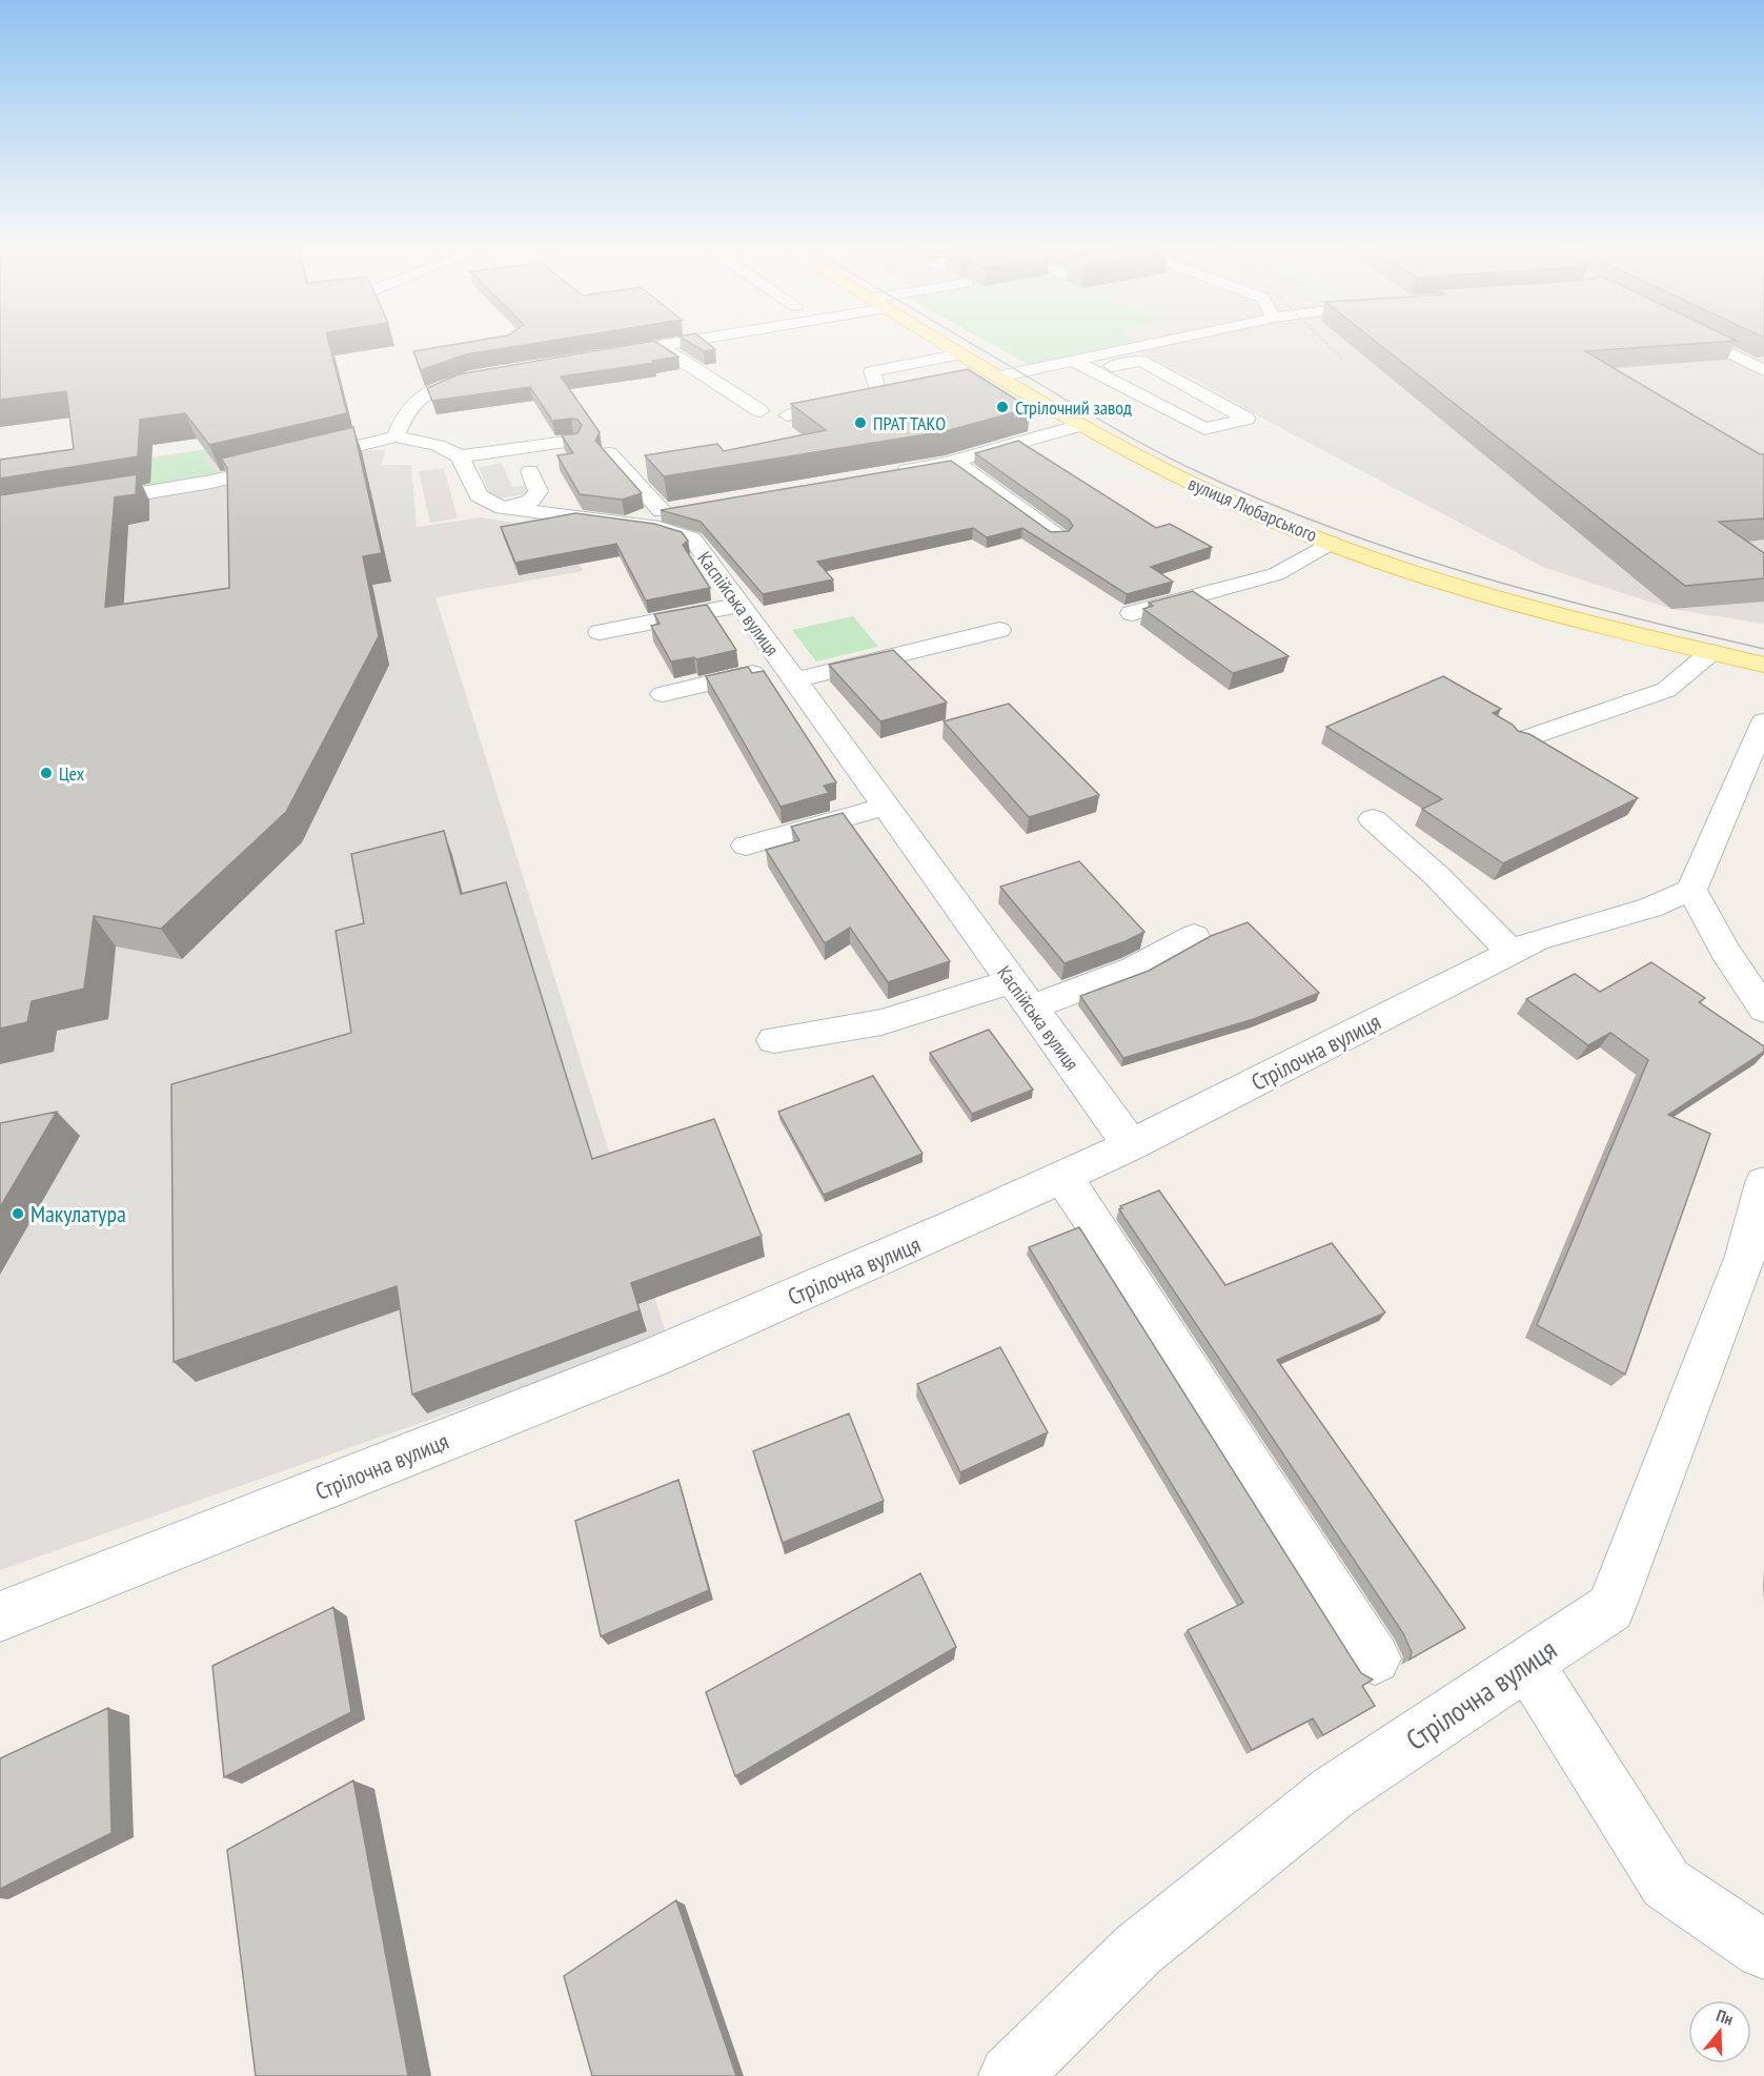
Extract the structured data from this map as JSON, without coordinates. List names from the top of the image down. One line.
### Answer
{"streets":{"main road":["вулиця Любарського"],"street":["Каспійська вулиця","Стрілочна вулиця"]},"crossings":[["Каспійська вулиця","Стрілочна вулиця"]],"places":["Стрілочний завод","ПРАТ ТАКО","Цех","Макулатура"],"north":"top"}
